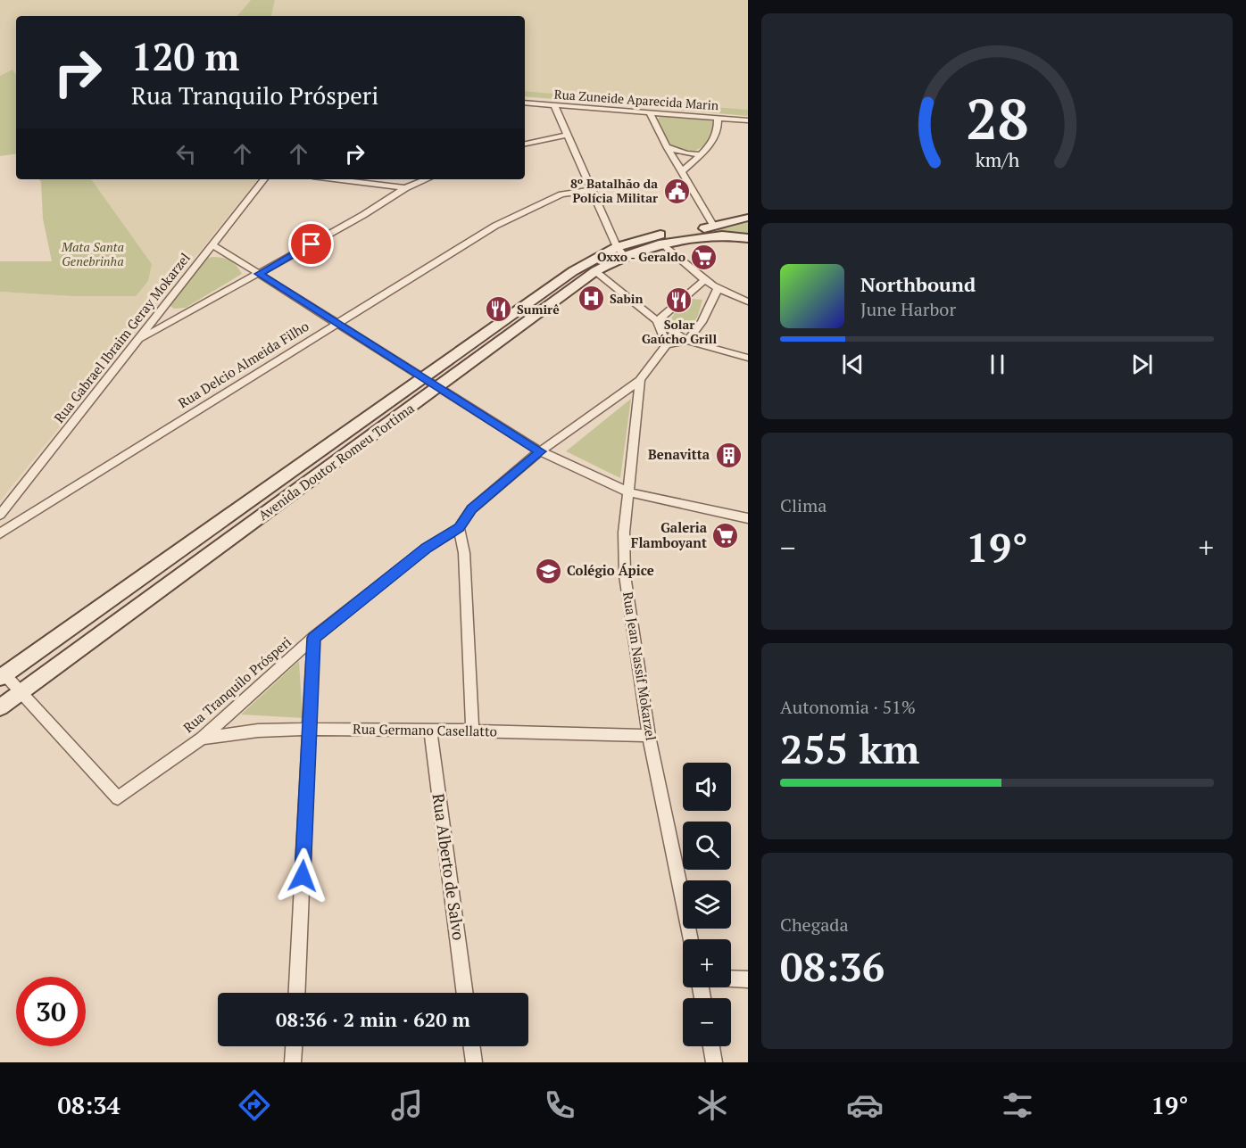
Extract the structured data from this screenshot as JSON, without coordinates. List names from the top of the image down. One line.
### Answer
{"streets":{"main road":["Avenida Doutor Romeu Tortima"],"street":["Rua Zuneide Aparecida Marin","Rua Gabrael Ibraim Geray Mokarzel","Rua Delcio Almeida Filho","Rua Jean Nassif Mokarzel","Rua Tranquilo Prósperi","Rua Germano Casellatto","Rua Alberto de Salvo"]},"crossings":[["Avenida Doutor Romeu Tortima","Rua Tranquilo Prósperi"],["Rua Jean Nassif Mokarzel","Rua Tranquilo Prósperi"],["Rua Jean Nassif Mokarzel","Rua Germano Casellatto"],["Rua Tranquilo Prósperi","Rua Germano Casellatto"],["Rua Germano Casellatto","Rua Alberto de Salvo"]],"parks":["Mata Santa Genebrinha"],"places":{"public building":["8º Batalhão da Polícia Militar"],"supermarket":["Oxxo - Geraldo","Galeria Flamboyant"],"hospital":["Sabin"],"restaurant":["Solar Gaúcho Grill","Sumirê"],"building":["Benavitta"],"school or university":["Colégio Ápice"]},"page":{"turn":["120 m","Rua Tranquilo Prósperi"],"song":["Northbound","June Harbor"],"tile":["Clima",["Autonomia · 51%","255 km"],["Chegada","08:36"]],"heat":["−","19°","+"],"map_buttons":["+","−"],"limit":"30","trip":"08:36 · 2 min · 620 m","tabs":["08:34","19°"],"gauge":["28","km/h"]}}
